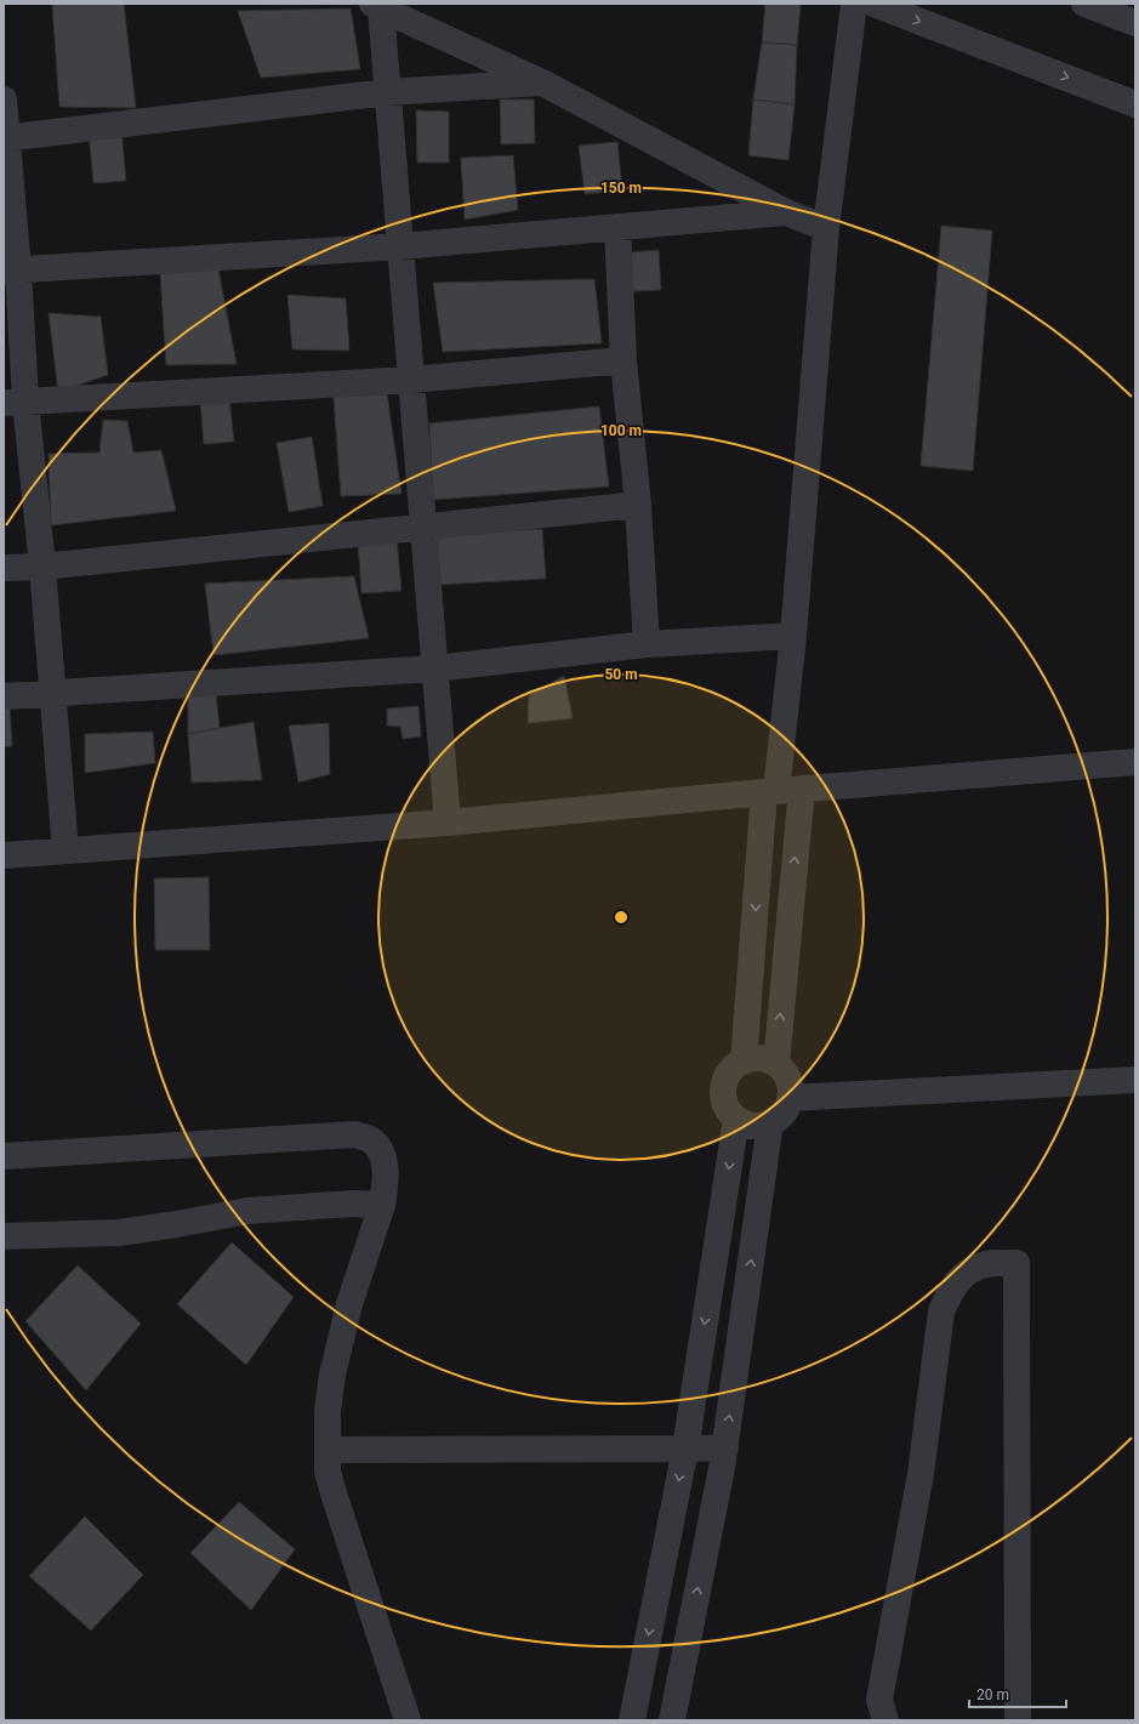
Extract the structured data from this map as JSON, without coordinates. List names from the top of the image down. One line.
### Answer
{"scale_bar":"20 m","rings":["150 m","100 m","50 m"]}
